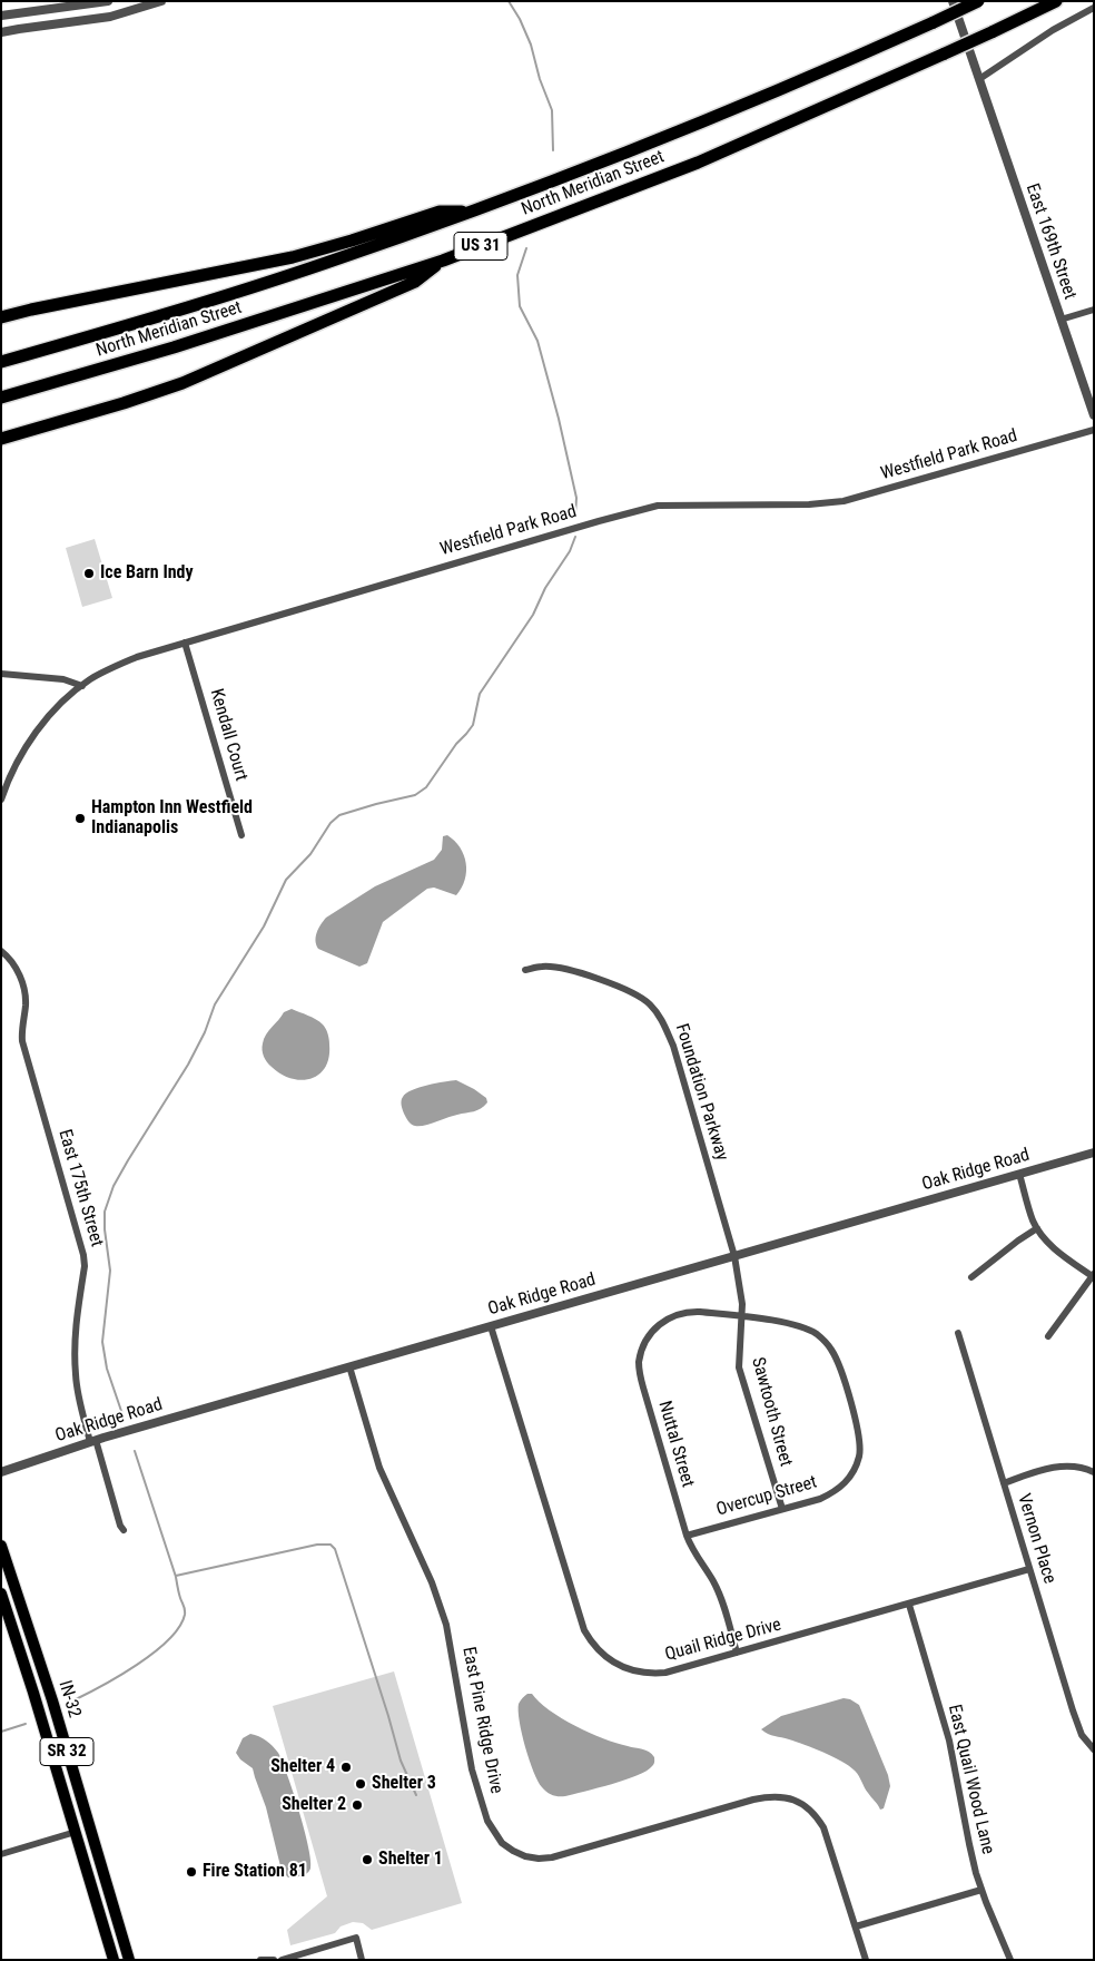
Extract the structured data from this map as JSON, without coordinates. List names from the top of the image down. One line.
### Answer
{"streets":{"highway":["North Meridian Street","US 31"],"main road":["IN-32","SR 32"],"street":["East 169th Street","Westfield Park Road","Kendall Court","Foundation Parkway","Oak Ridge Road","East 175th Street","Sawtooth Street","Nuttal Street","Overcup Street","Vernon Place","Quail Ridge Drive","East Pine Ridge Drive","East Quail Wood Lane"]},"crossings":[["Westfield Park Road","Kendall Court"],["Foundation Parkway","Oak Ridge Road"],["Foundation Parkway","Sawtooth Street"],["Oak Ridge Road","East 175th Street"],["Oak Ridge Road","Sawtooth Street"],["Oak Ridge Road","Quail Ridge Drive"],["Oak Ridge Road","East Pine Ridge Drive"],["Sawtooth Street","Nuttal Street"],["Sawtooth Street","Overcup Street"],["Nuttal Street","Overcup Street"],["Nuttal Street","Quail Ridge Drive"],["Vernon Place","Quail Ridge Drive"],["Quail Ridge Drive","East Quail Wood Lane"]],"places":["Ice Barn Indy","Hampton Inn Westfield Indianapolis","Shelter 4","Shelter 3","Shelter 2","Shelter 1","Fire Station 81"]}
